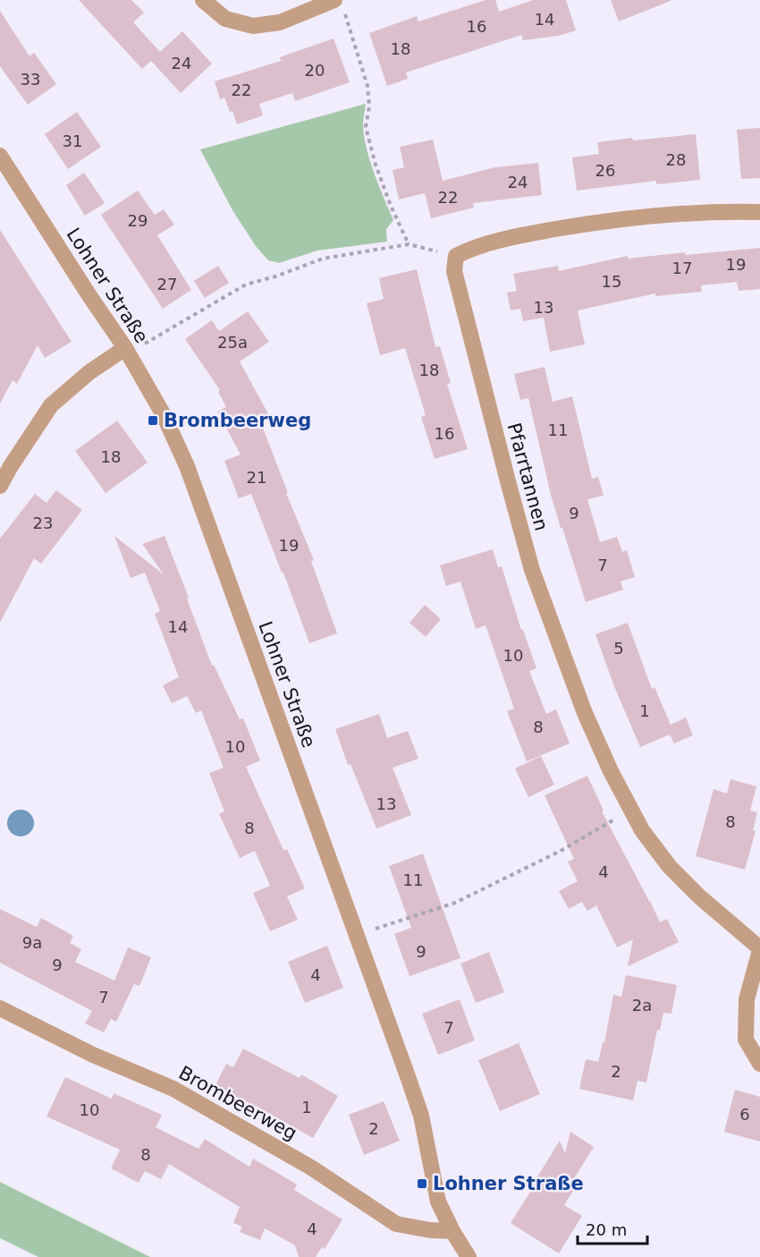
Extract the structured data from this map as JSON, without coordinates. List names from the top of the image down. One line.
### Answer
{"streets":{"street":["Lohner Straße","Pfarrtannen","Brombeerweg"]},"crossings":[["Lohner Straße","Brombeerweg"]],"places":{"transit":["Brombeerweg","Lohner Straße"]},"house_numbers":["14","16","18","24","20","33","22","31","28","26","24","22","29","19","17","15","27","13","25a","18","11","16","18","21","9","23","19","7","14","5","10","1","8","10","13","8","8","4","11","9a","9","9","4","7","2a","7","2","1","10","6","2","8","4"],"scale_bar":"20 m"}
